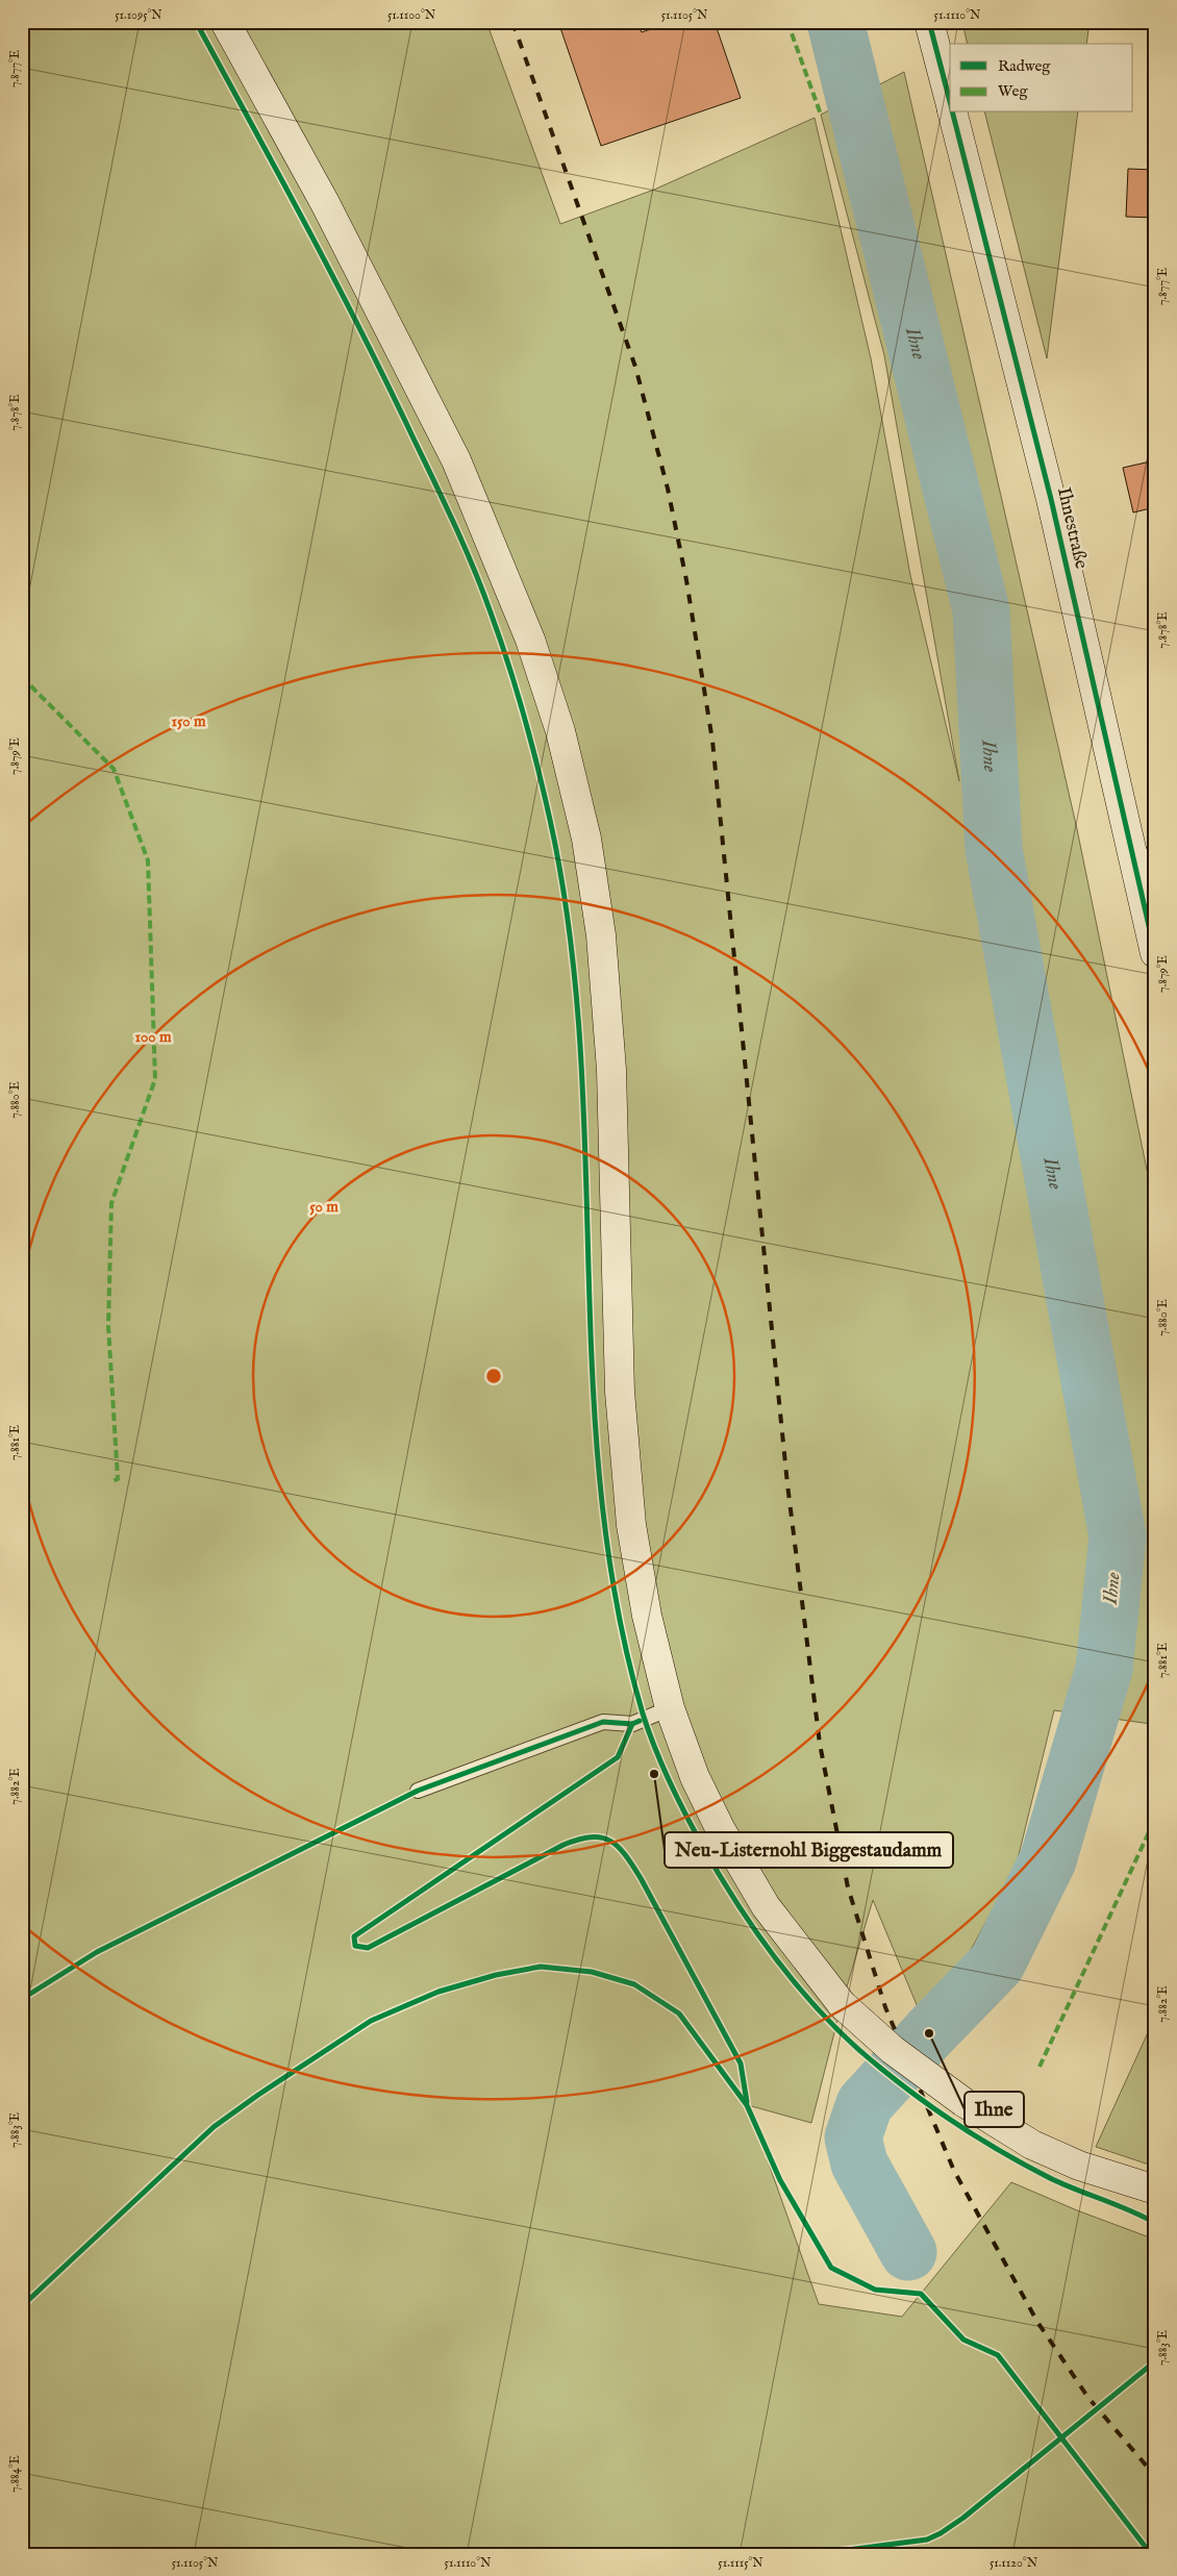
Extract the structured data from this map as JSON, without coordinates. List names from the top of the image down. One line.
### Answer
{"streets":{"main road":["Ihnestraße"]},"water":["Ihne"],"places":["Neu-Listernohl Biggestaudamm","Ihne"],"legend":["Radweg","Weg"],"coordinates":["51.1095°N","51.1100°N","51.1105°N","51.1110°N","7.877°E","7.878°E","7.879°E","7.880°E","7.881°E","7.882°E","7.883°E","7.884°E","51.1115°N","51.1120°N"],"rings":["150 m","100 m","50 m"]}
